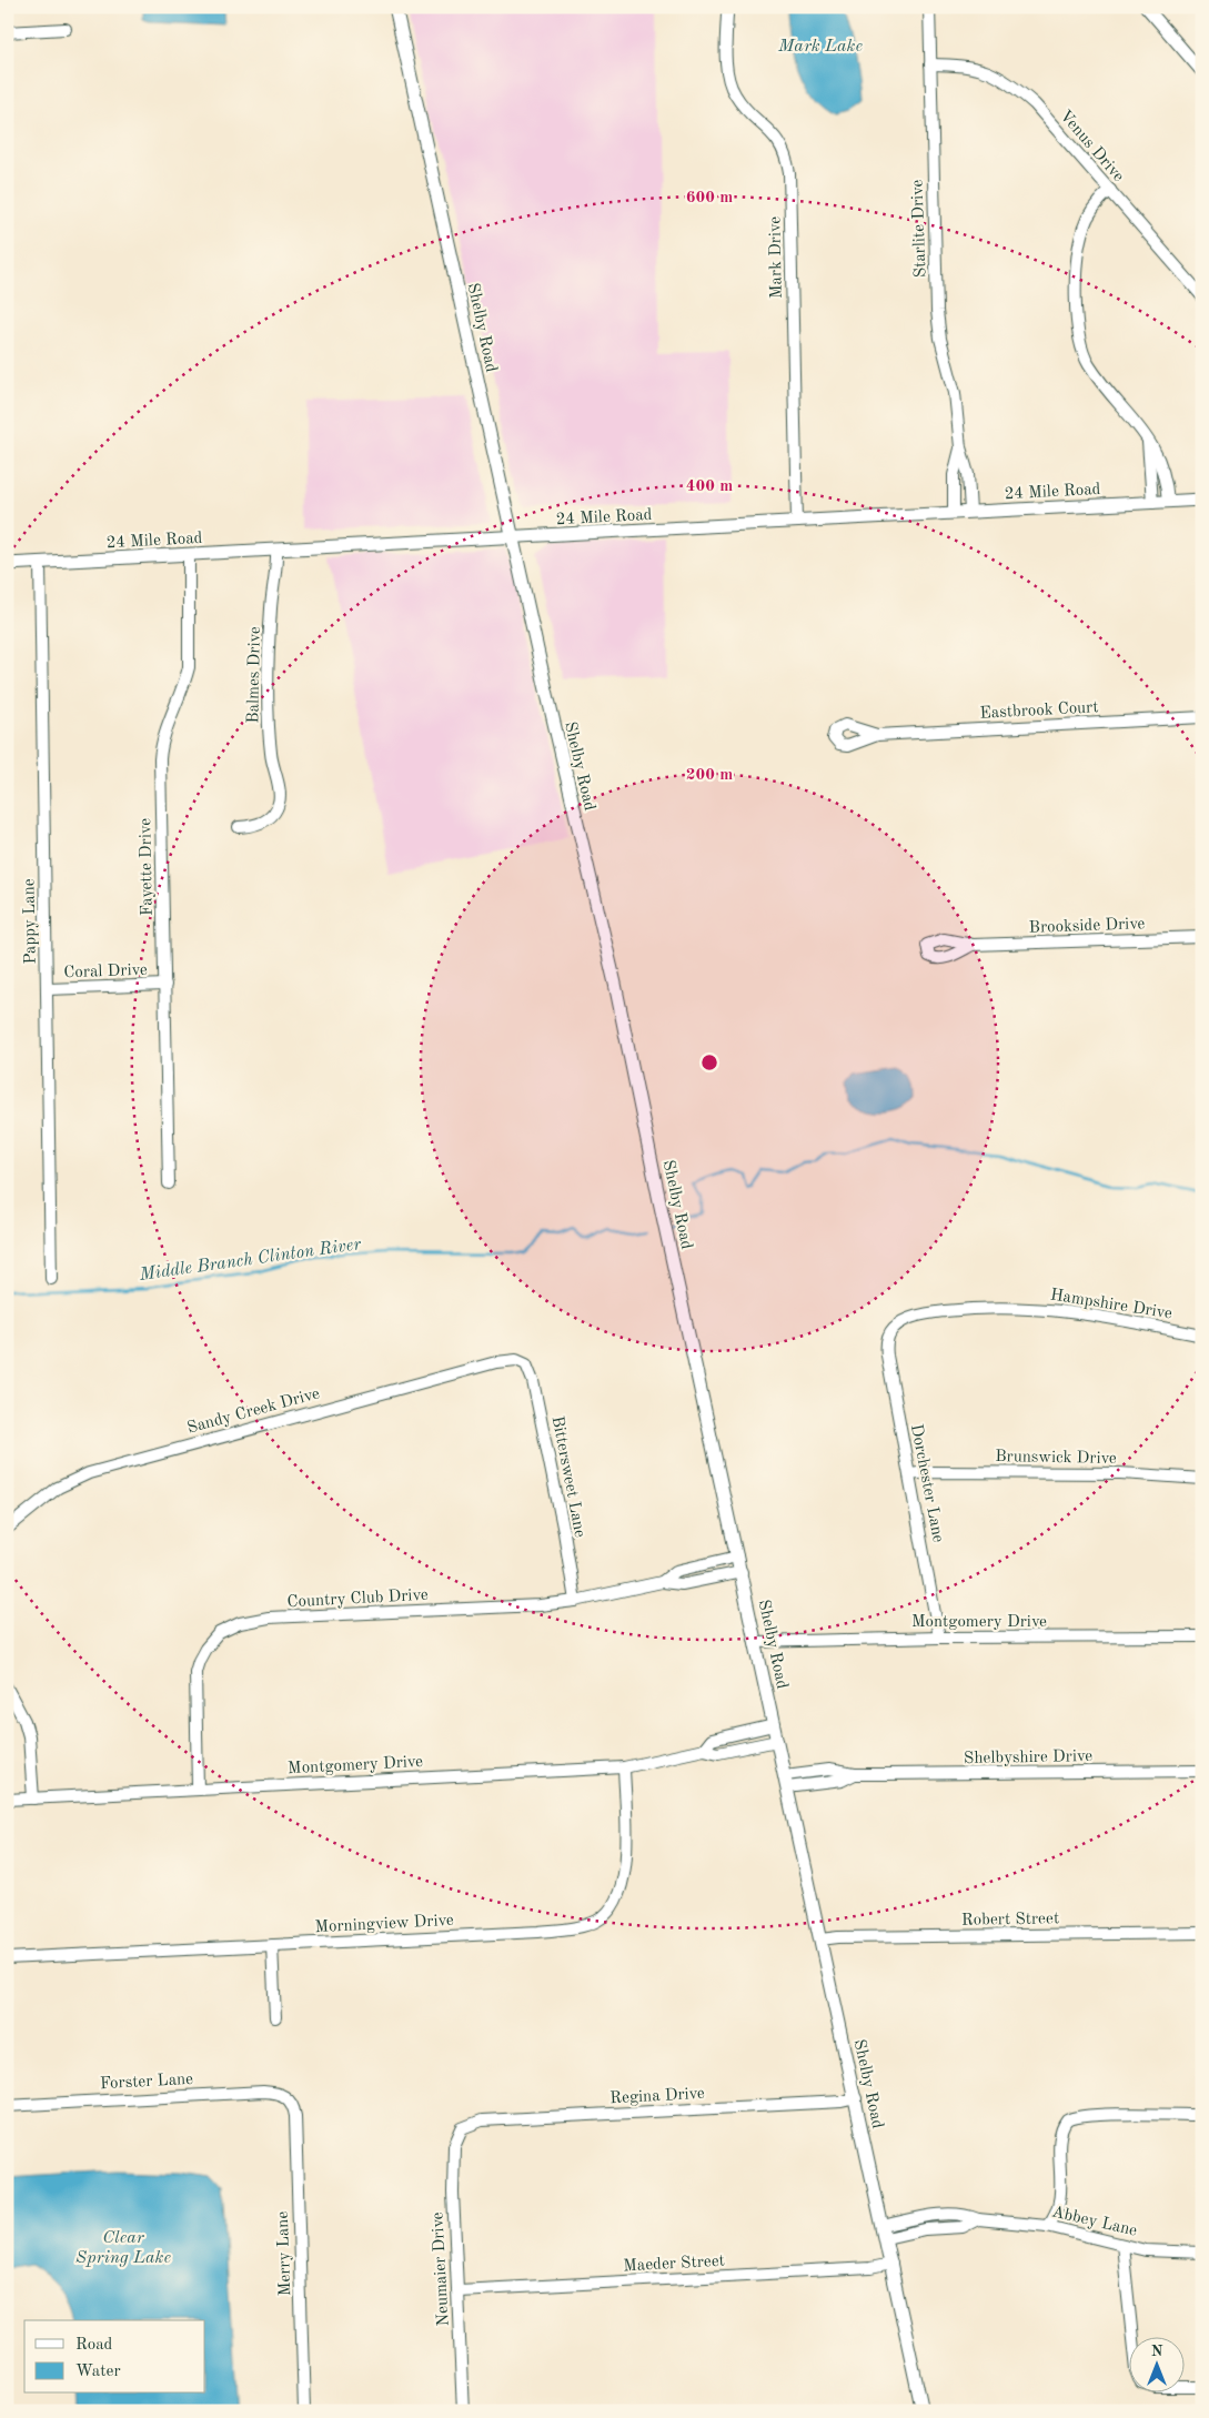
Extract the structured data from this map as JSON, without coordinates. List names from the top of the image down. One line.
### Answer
{"streets":{"street":["Venus Drive","Starlite Drive","Mark Drive","Shelby Road","24 Mile Road","Balmes Drive","Eastbrook Court","Fayette Drive","Pappy Lane","Brookside Drive","Coral Drive","Hampshire Drive","Sandy Creek Drive","Brunswick Drive","Bittersweet Lane","Dorchester Lane","Country Club Drive","Montgomery Drive","Shelbyshire Drive","Robert Street","Morningview Drive","Forster Lane","Regina Drive","Abbey Lane","Merry Lane","Maeder Street","Neumaier Drive"]},"crossings":[["Venus Drive","Starlite Drive"],["Starlite Drive","24 Mile Road"],["Mark Drive","24 Mile Road"],["Shelby Road","24 Mile Road"],["Shelby Road","Country Club Drive"],["Shelby Road","Montgomery Drive"],["Shelby Road","Shelbyshire Drive"],["Shelby Road","Robert Street"],["Shelby Road","Regina Drive"],["Shelby Road","Abbey Lane"],["Shelby Road","Maeder Street"],["24 Mile Road","Balmes Drive"],["24 Mile Road","Fayette Drive"],["24 Mile Road","Pappy Lane"],["Fayette Drive","Coral Drive"],["Pappy Lane","Coral Drive"],["Hampshire Drive","Dorchester Lane"],["Sandy Creek Drive","Bittersweet Lane"],["Brunswick Drive","Dorchester Lane"],["Bittersweet Lane","Country Club Drive"],["Dorchester Lane","Montgomery Drive"],["Country Club Drive","Montgomery Drive"],["Montgomery Drive","Morningview Drive"],["Forster Lane","Merry Lane"],["Regina Drive","Neumaier Drive"],["Maeder Street","Neumaier Drive"]],"water":["Mark Lake","Middle Branch Clinton River","Clear Spring Lake"],"legend":["Road","Water"],"north":"top","rings":["600 m","400 m","200 m"]}
